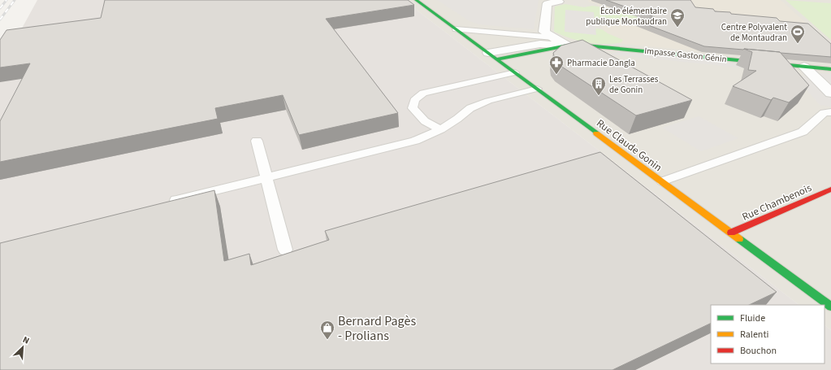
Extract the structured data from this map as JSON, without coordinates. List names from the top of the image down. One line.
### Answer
{"streets":{"street":["Impasse Gaston Génin","Rue Claude Gonin","Rue Chambenois"]},"crossings":[["Impasse Gaston Génin","Rue Claude Gonin"],["Rue Claude Gonin","Rue Chambenois"]],"places":{"school or university":["École élémentaire publique Montaudran"],"sports":["Centre Polyvalent de Montaudran"],"pharmacy":["Pharmacie Dangla"],"building":["Les Terrasses de Gonin"],"shop":["Bernard Pagès - Prolians"]},"legend":["Fluide","Ralenti","Bouchon"],"north":"top right"}
